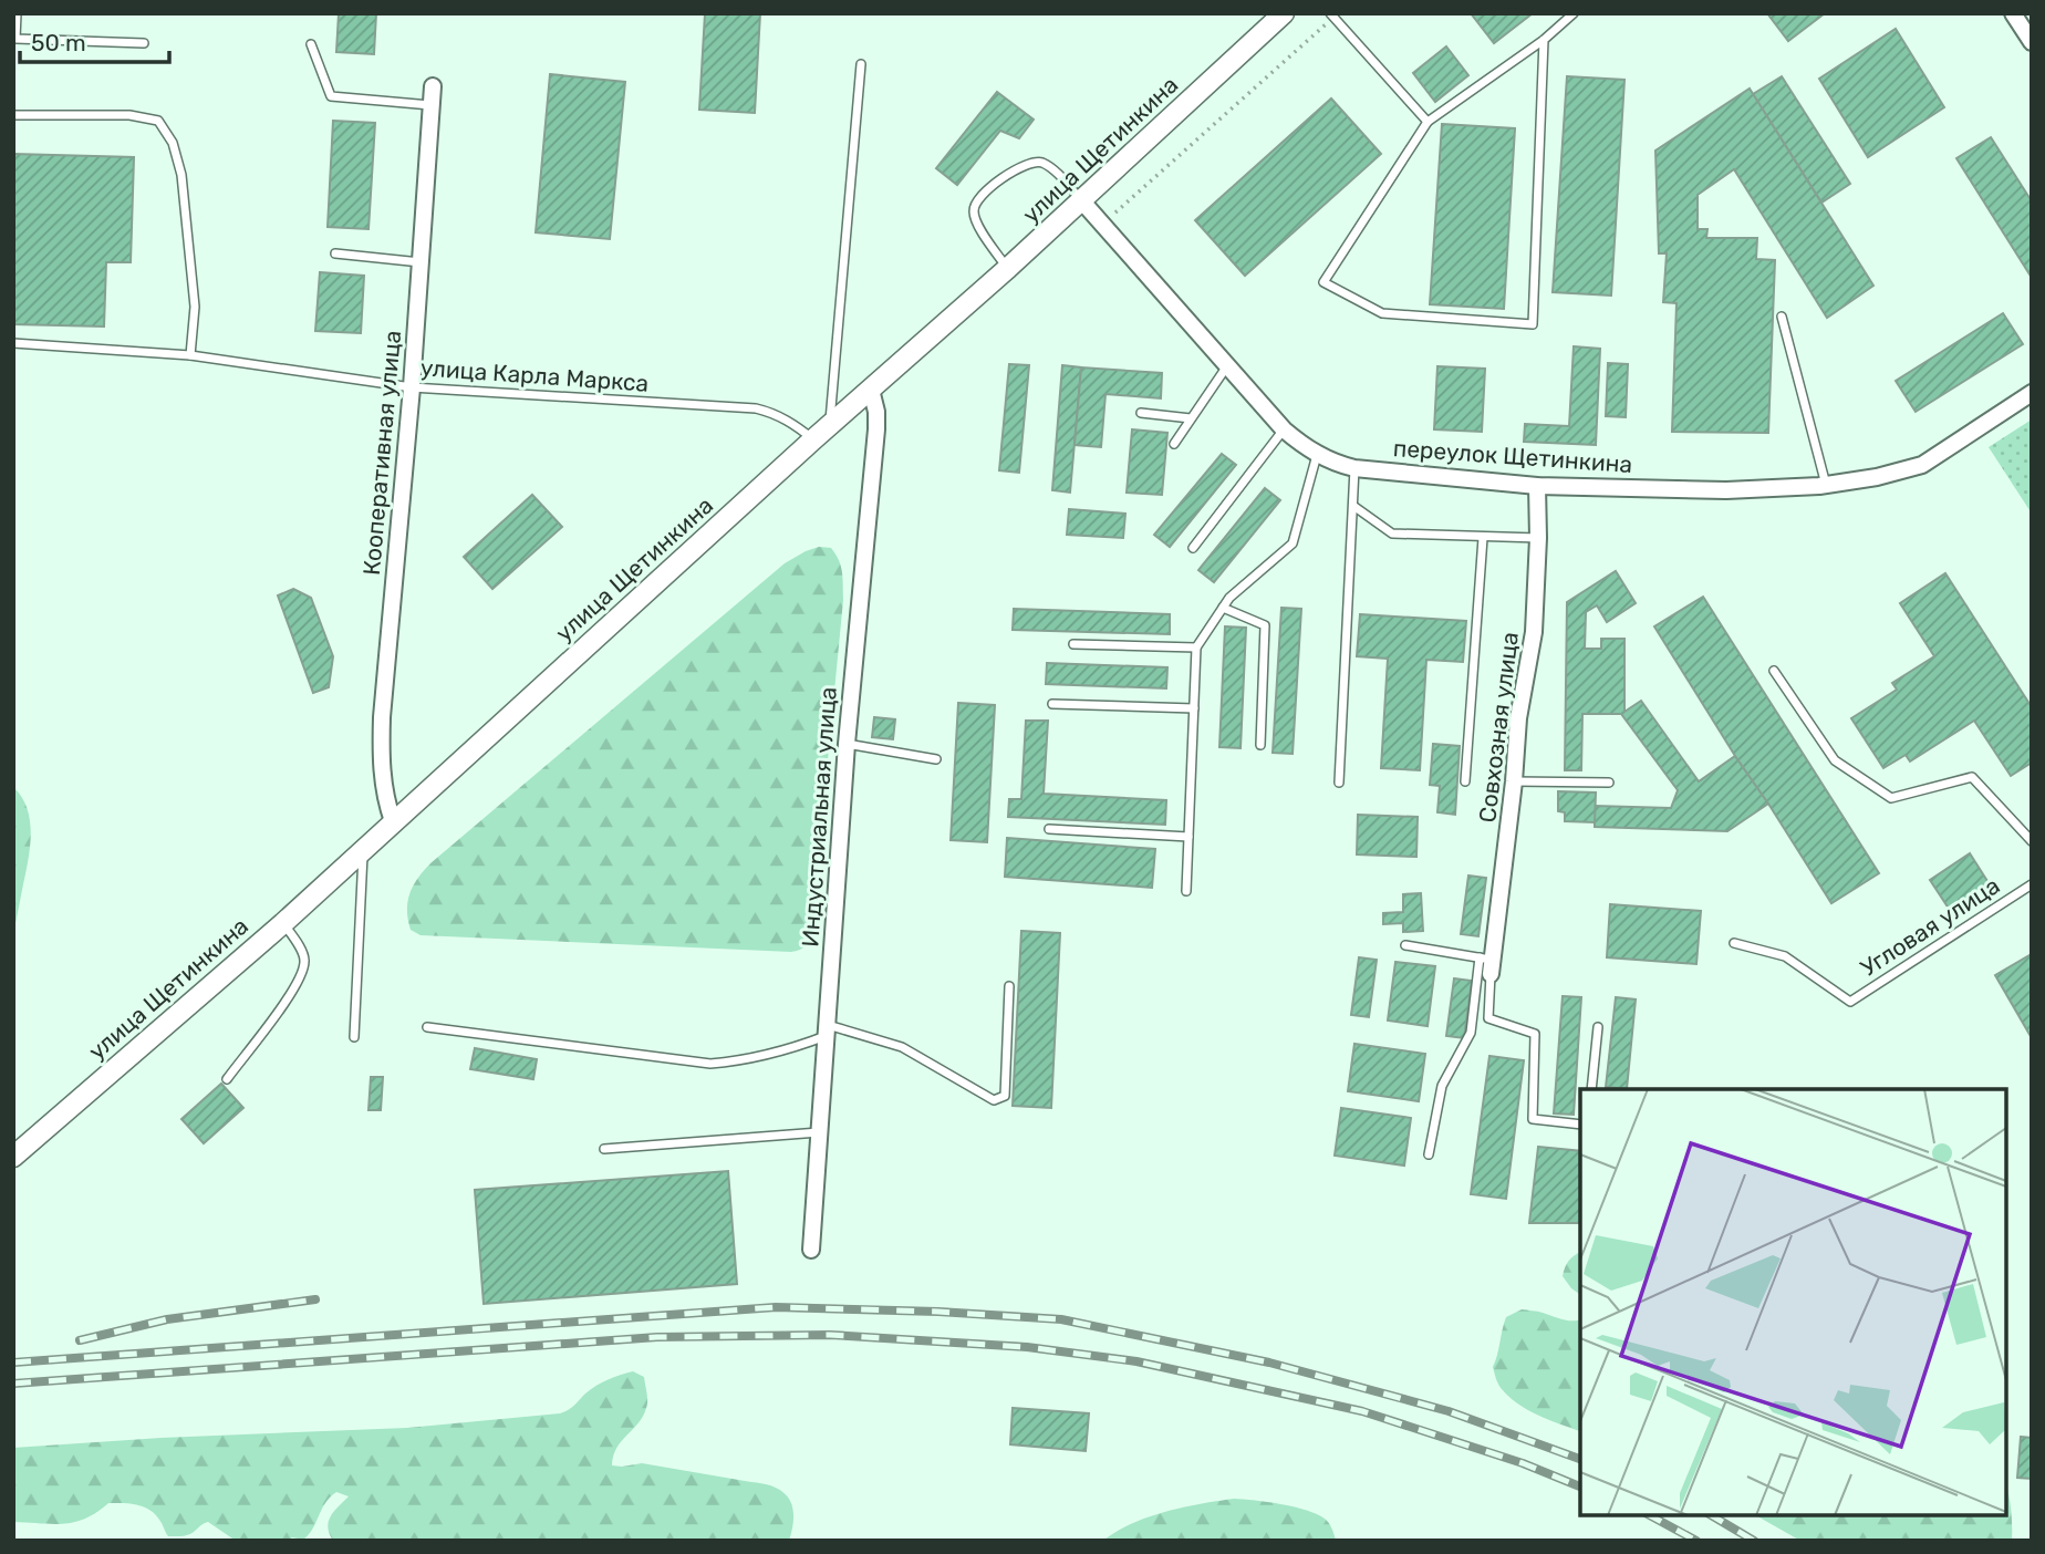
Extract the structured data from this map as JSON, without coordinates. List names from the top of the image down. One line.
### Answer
{"streets":{"street":["улица Щетинкина","Кооперативная улица","переулок Щетинкина","Совхозная улица","Индустриальная улица"],"lane":["улица Карла Маркса","Угловая улица"]},"crossings":[["улица Щетинкина","улица Карла Маркса"],["улица Щетинкина","Кооперативная улица"],["улица Щетинкина","переулок Щетинкина"],["улица Щетинкина","Индустриальная улица"],["улица Карла Маркса","Кооперативная улица"],["переулок Щетинкина","Совхозная улица"]],"scale_bar":"50 m"}
